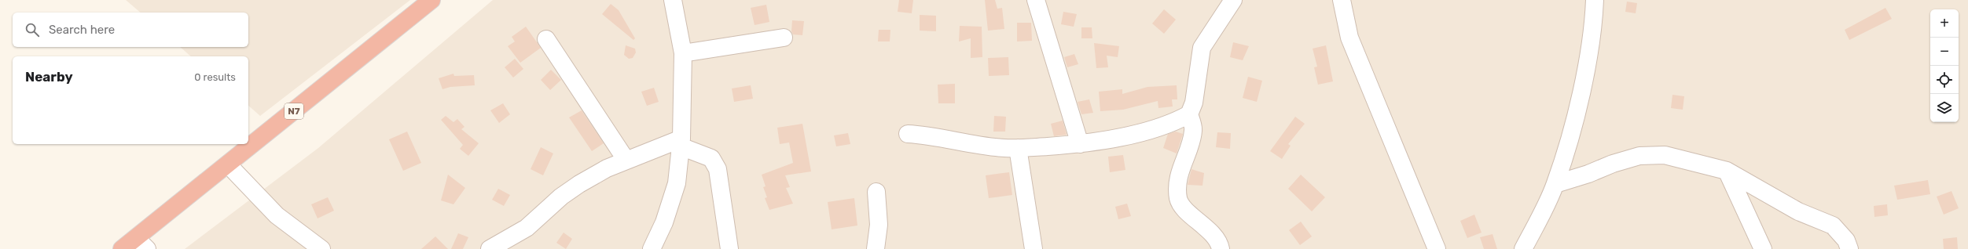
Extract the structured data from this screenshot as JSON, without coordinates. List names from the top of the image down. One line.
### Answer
{"streets":{"highway":["N7"]},"page":{"map_buttons":["+","−"],"search":"Search here","heading":["Nearby","0 results"]}}
